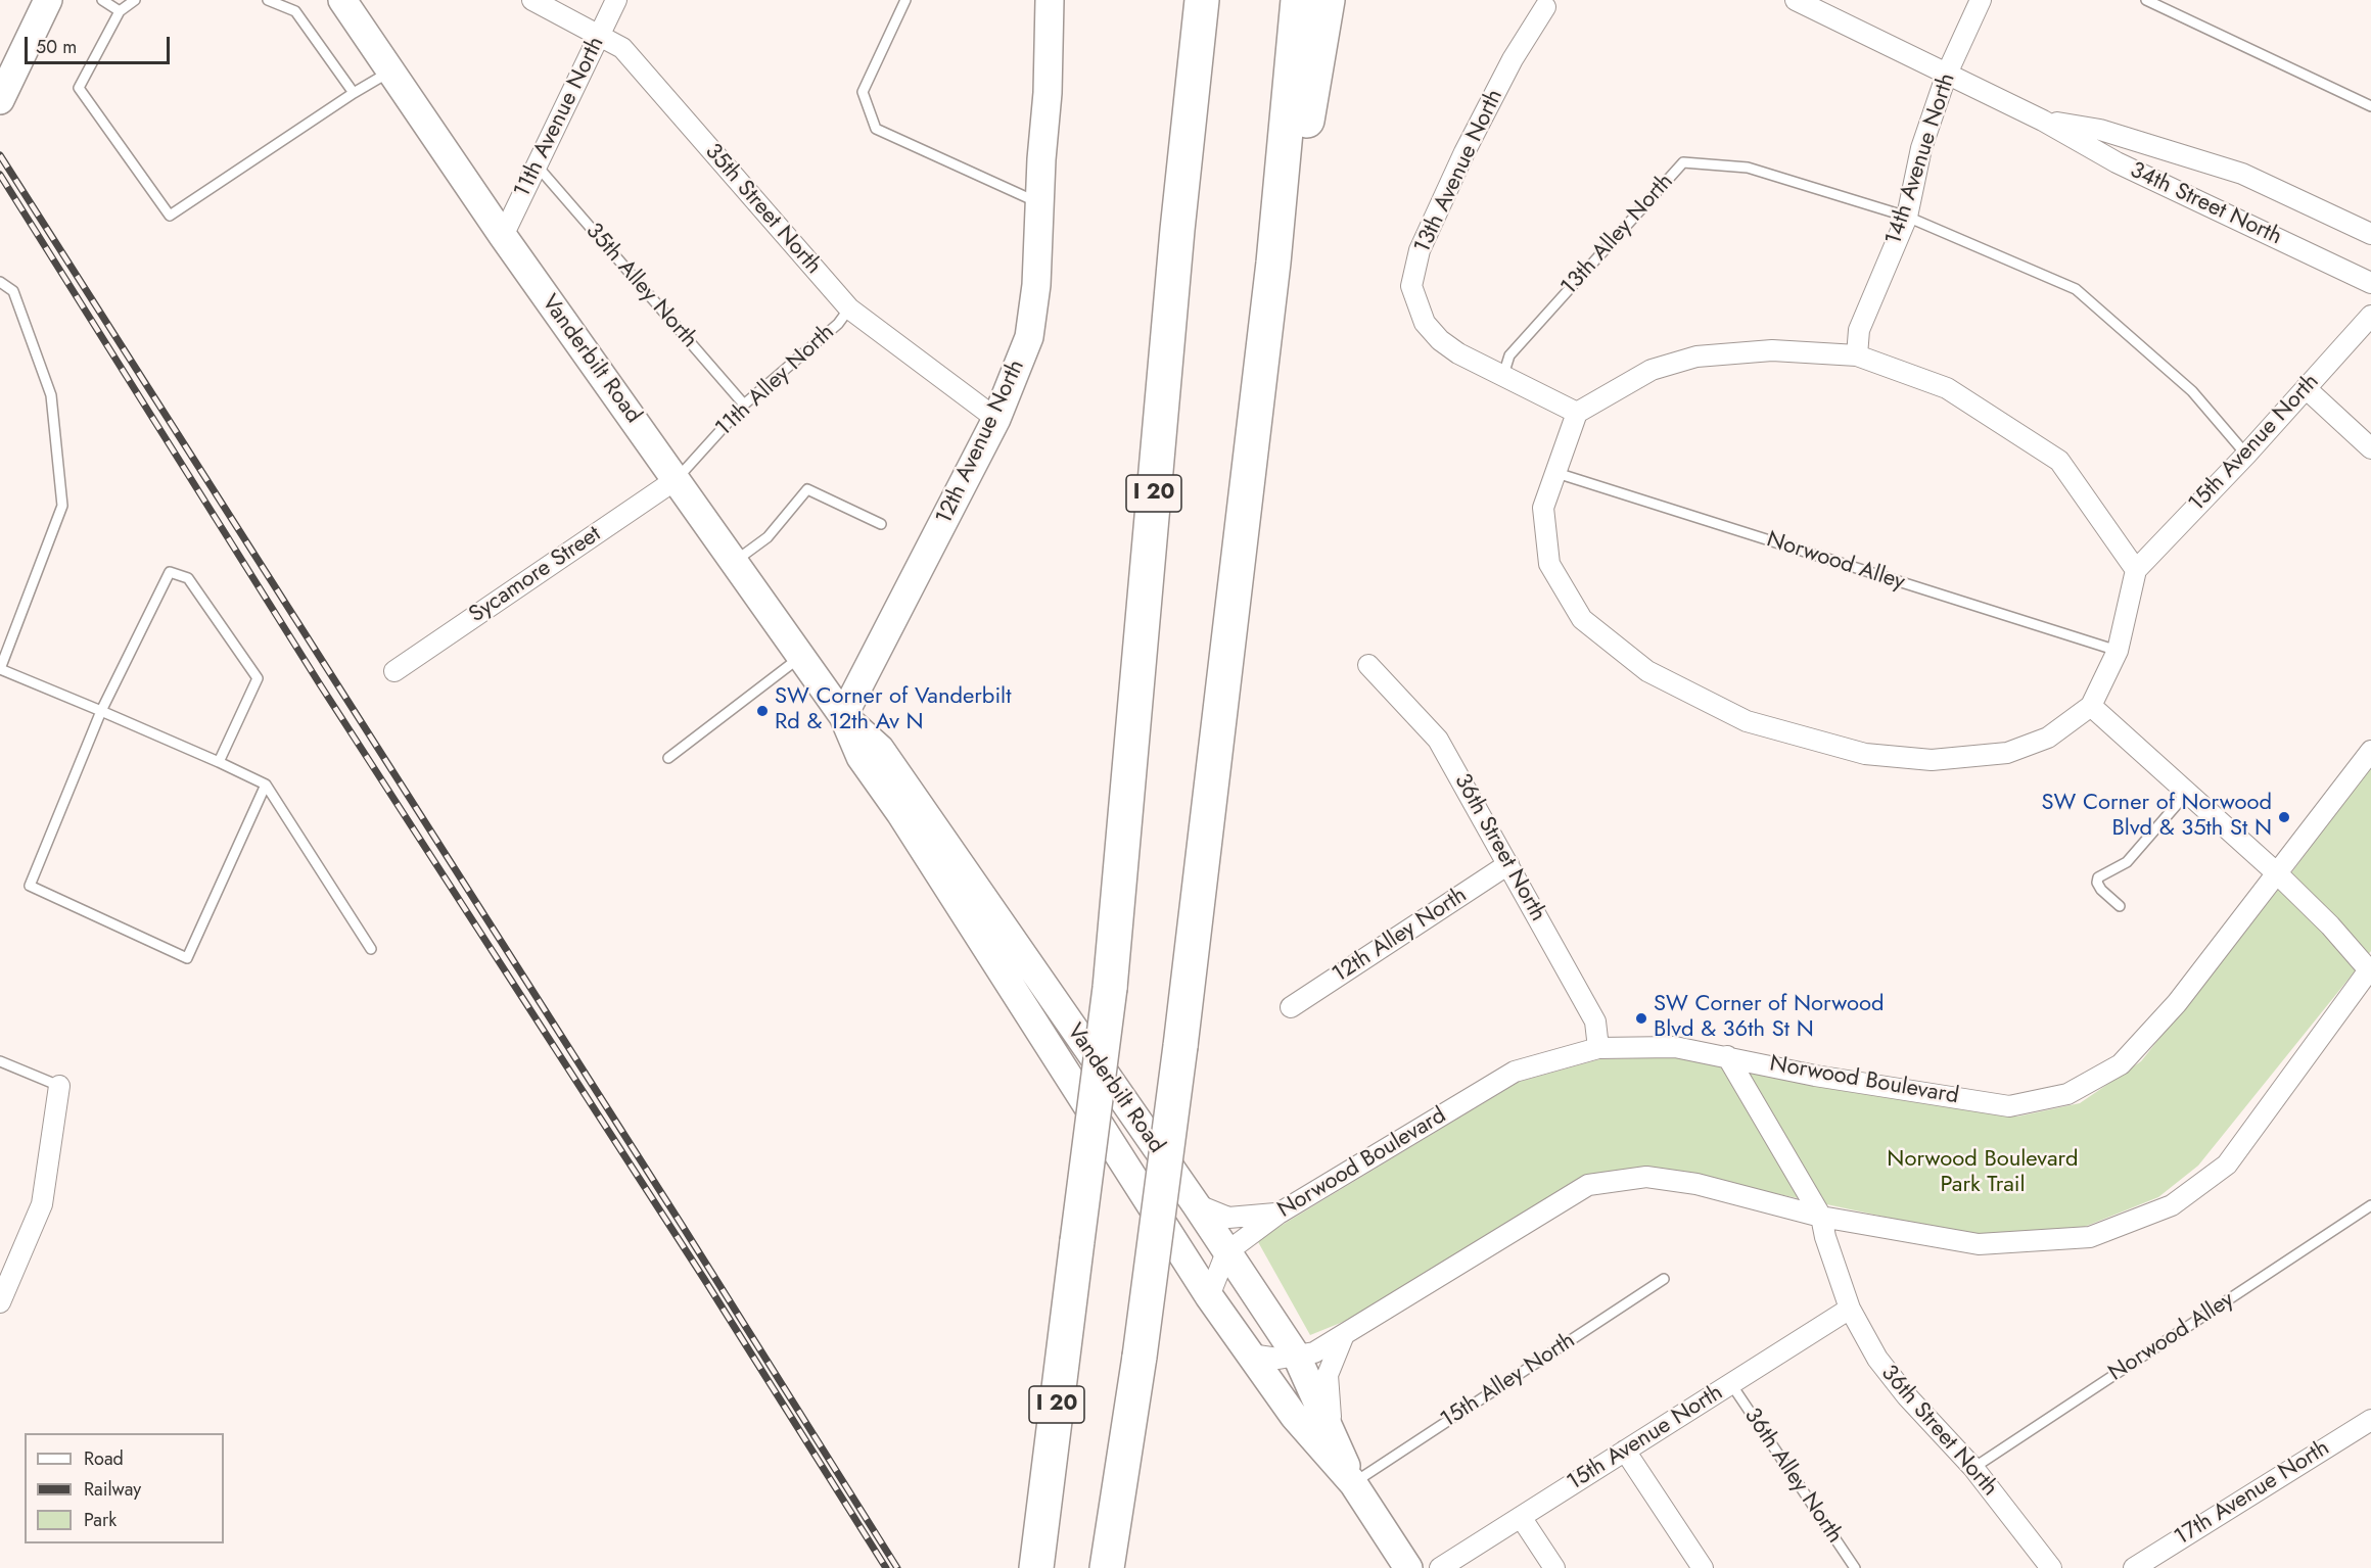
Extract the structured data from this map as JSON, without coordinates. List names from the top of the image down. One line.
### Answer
{"streets":{"highway":["I 20"],"street":["11th Avenue North","14th Avenue North","13th Avenue North","34th Street North","35th Street North","Vanderbilt Road","12th Avenue North","15th Avenue North","Sycamore Street","36th Street North","12th Alley North","Norwood Boulevard","17th Avenue North"],"lane":["13th Alley North","35th Alley North","11th Alley North","Norwood Alley","15th Alley North","36th Alley North"]},"crossings":[["11th Avenue North","35th Street North"],["11th Avenue North","35th Alley North"],["11th Avenue North","Vanderbilt Road"],["14th Avenue North","34th Street North"],["14th Avenue North","13th Alley North"],["13th Avenue North","13th Alley North"],["35th Street North","11th Alley North"],["35th Street North","12th Avenue North"],["35th Alley North","11th Alley North"],["Vanderbilt Road","11th Alley North"],["Vanderbilt Road","12th Avenue North"],["Vanderbilt Road","Sycamore Street"],["Vanderbilt Road","Norwood Boulevard"],["Vanderbilt Road","15th Alley North"],["11th Alley North","Sycamore Street"],["15th Avenue North","36th Street North"],["15th Avenue North","36th Alley North"],["Norwood Alley","36th Street North"],["36th Street North","12th Alley North"],["36th Street North","Norwood Boulevard"]],"parks":["Norwood Boulevard Park Trail"],"places":["SW Corner of Vanderbilt Rd & 12th Av N","SW Corner of Norwood Blvd & 35th St N","SW Corner of Norwood Blvd & 36th St N"],"legend":["Road","Railway","Park"],"scale_bar":"50 m"}
